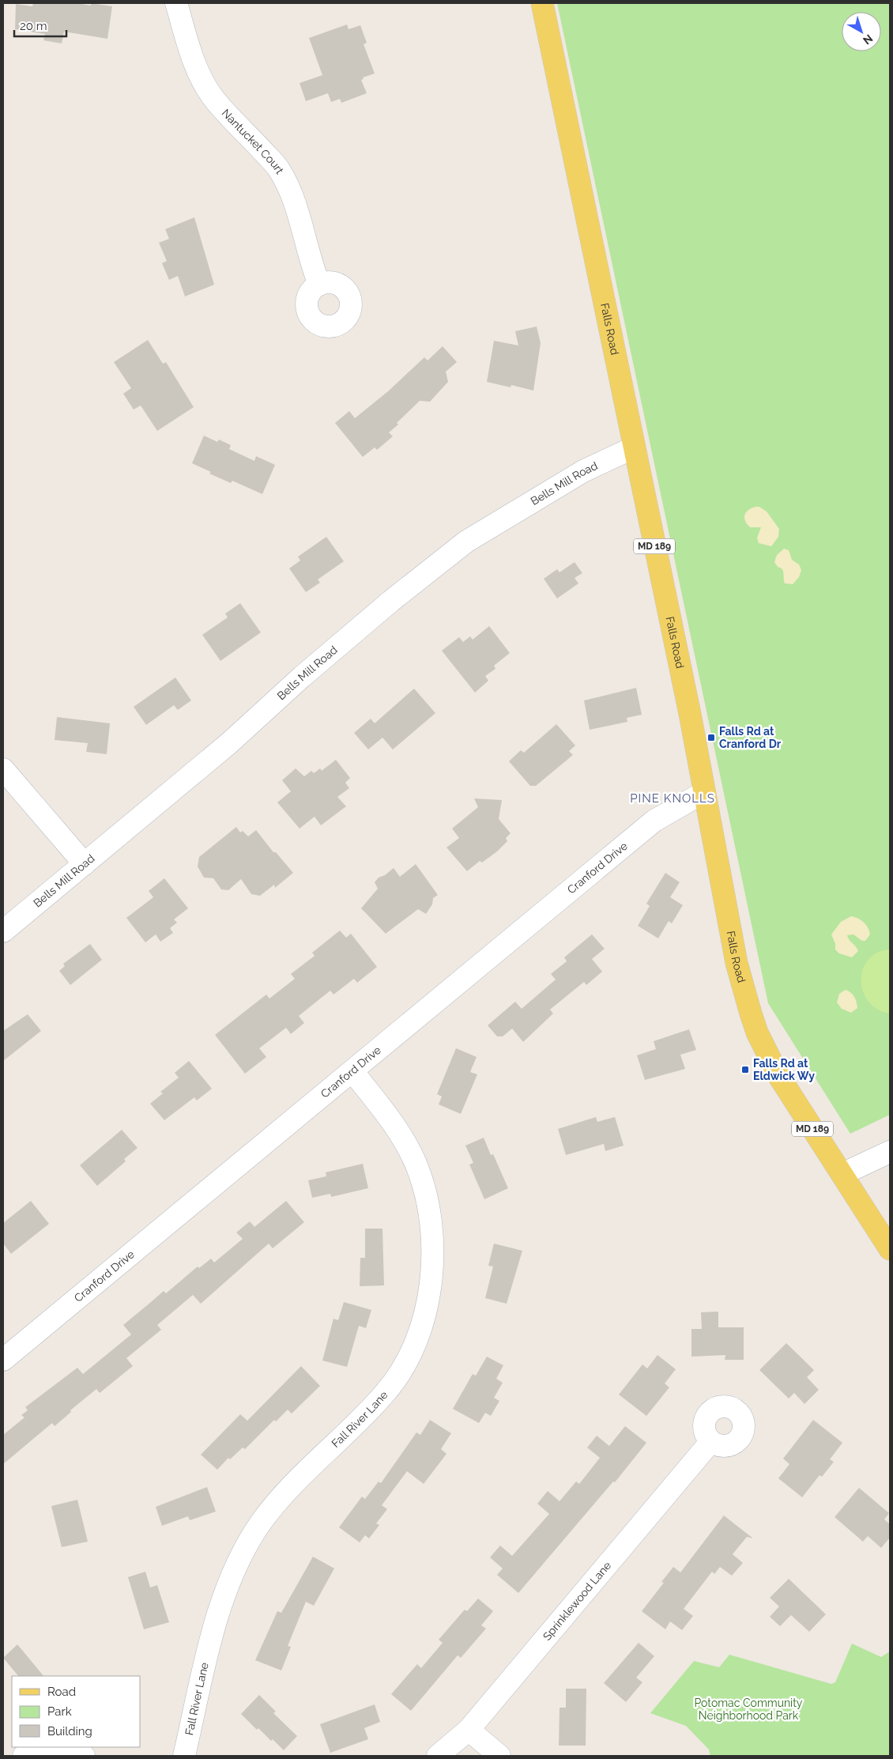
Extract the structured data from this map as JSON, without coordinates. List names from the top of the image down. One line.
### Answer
{"streets":{"main road":["Falls Road","MD 189"],"street":["Nantucket Court","Bells Mill Road","Cranford Drive","Fall River Lane","Sprinklewood Lane"]},"crossings":[["Falls Road","Bells Mill Road"],["Falls Road","Cranford Drive"],["Cranford Drive","Fall River Lane"]],"districts":["PINE KNOLLS"],"parks":["Potomac Community Neighborhood Park"],"places":{"transit":["Falls Rd at Cranford Dr","Falls Rd at Eldwick Wy"]},"legend":["Road","Park","Building"],"scale_bar":"20 m","north":"bottom right"}
